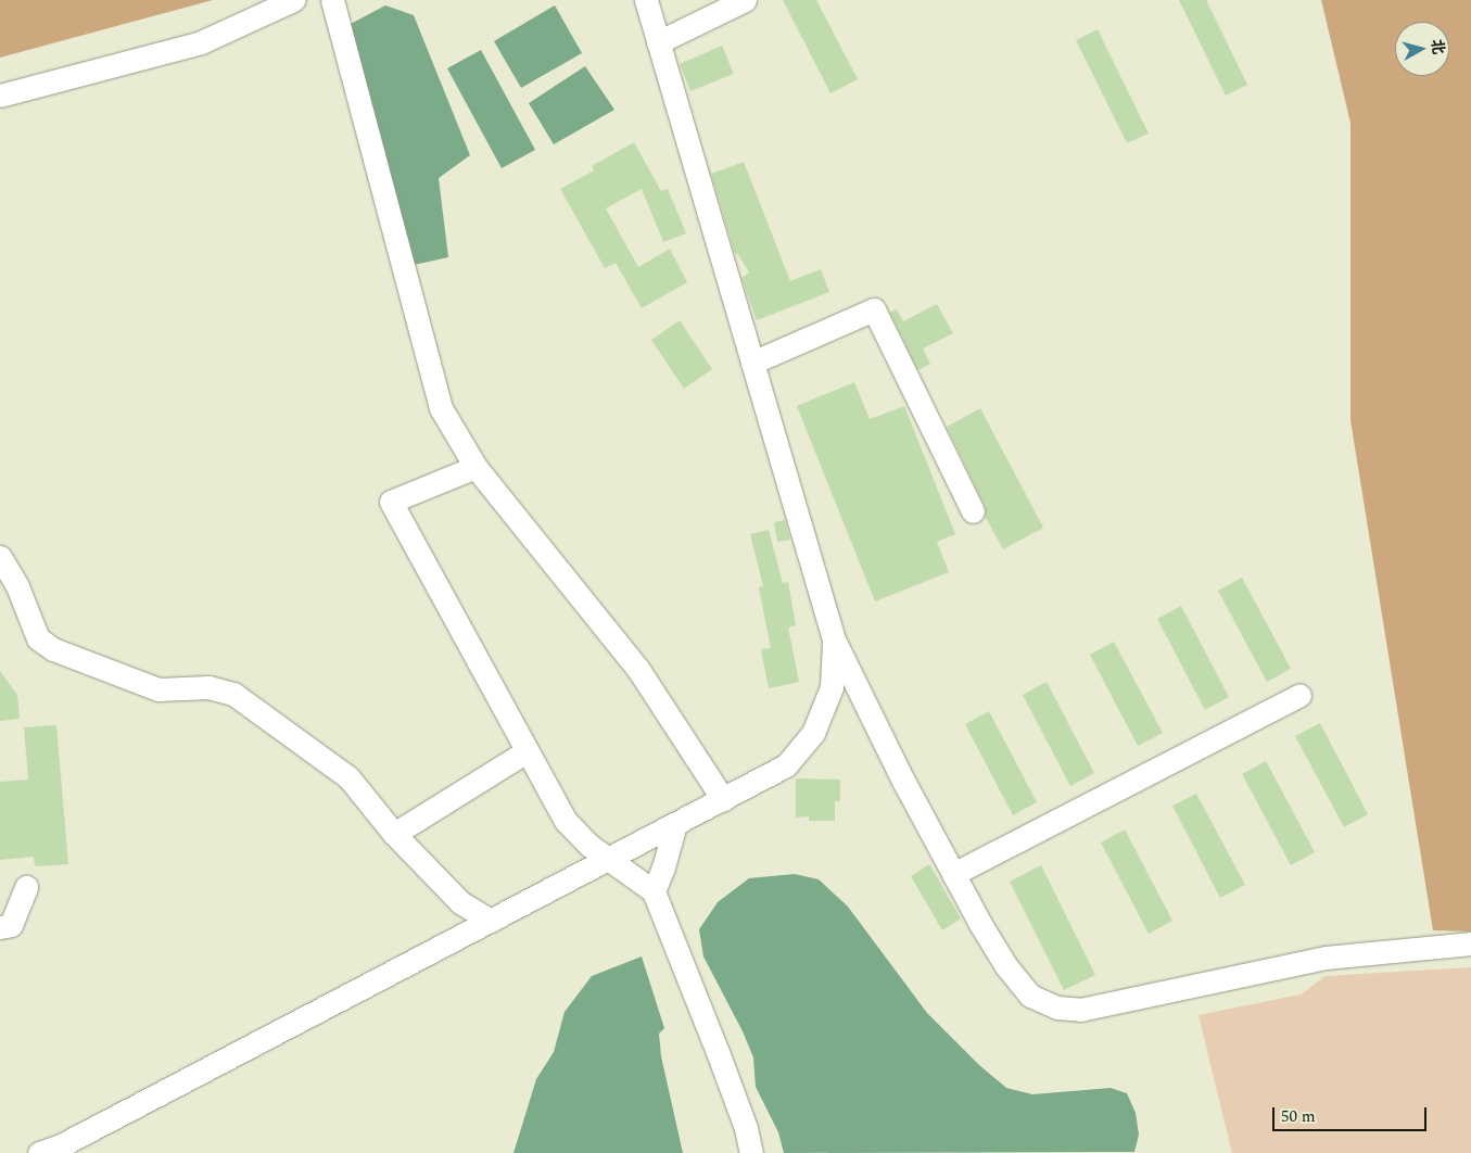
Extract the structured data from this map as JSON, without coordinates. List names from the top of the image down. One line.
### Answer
{"scale_bar":"50 m","north":"right"}
